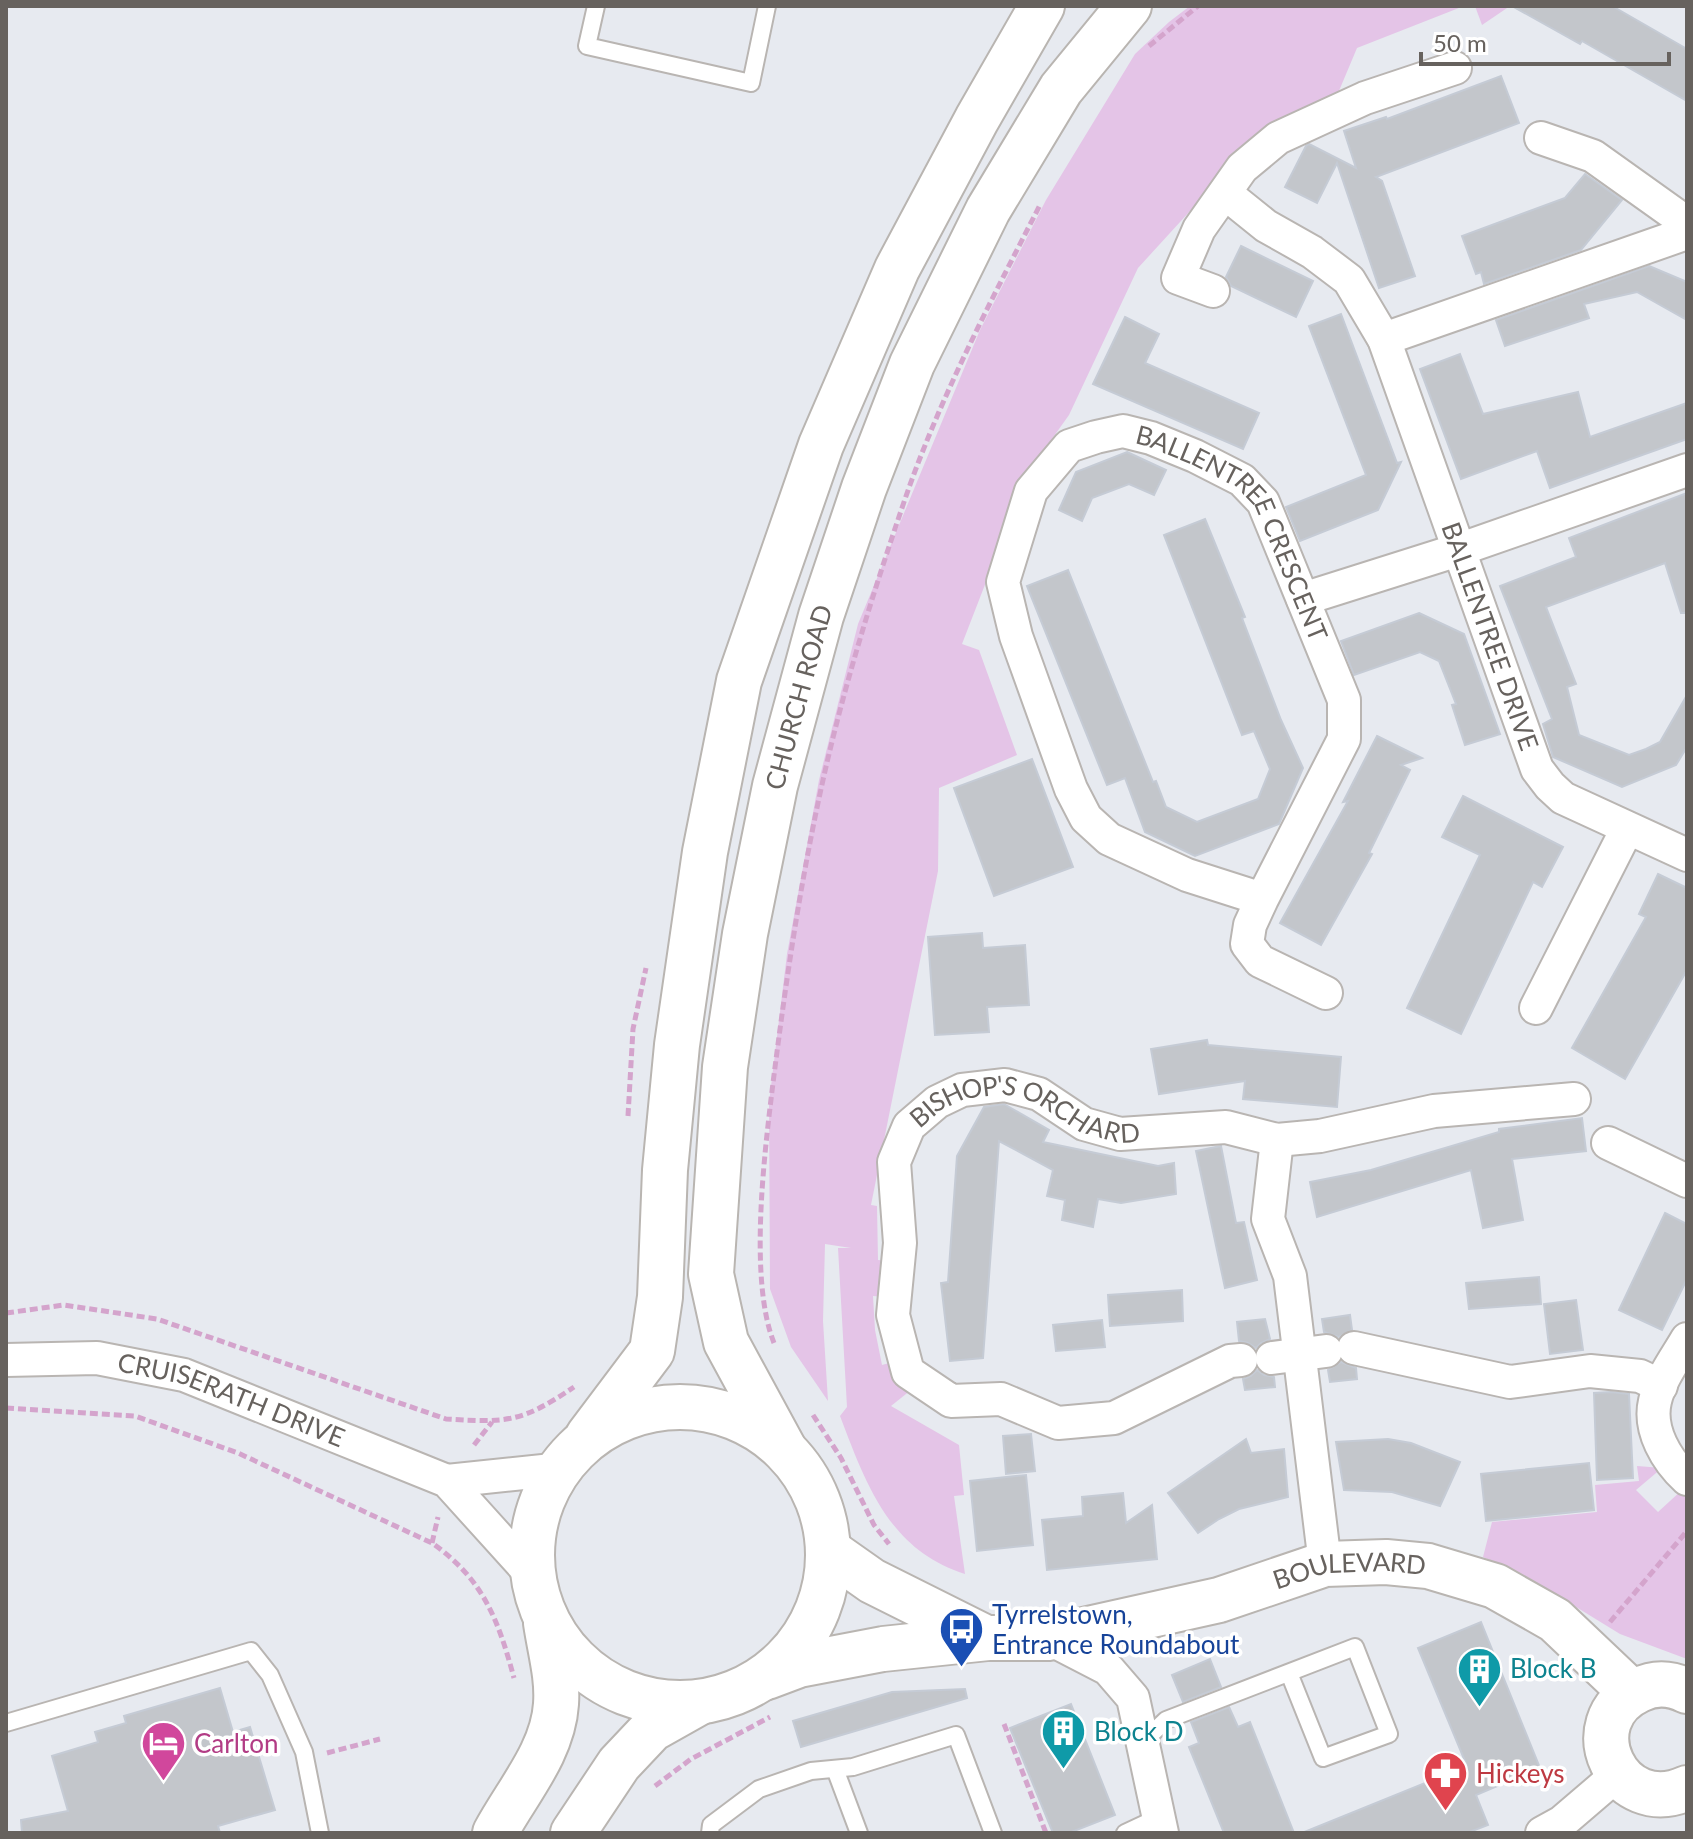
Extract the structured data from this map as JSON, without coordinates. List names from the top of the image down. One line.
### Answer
{"streets":{"main road":["CHURCH ROAD","BOULEVARD"],"street":["BALLENTREE CRESCENT","BALLENTREE DRIVE","BISHOP'S ORCHARD","CRUISERATH DRIVE"]},"places":{"bus stop":["Tyrrelstown, Entrance Roundabout"],"building":["Block B","Block D"],"hotel":["Carlton"],"pharmacy":["Hickeys"]},"scale_bar":"50 m"}
